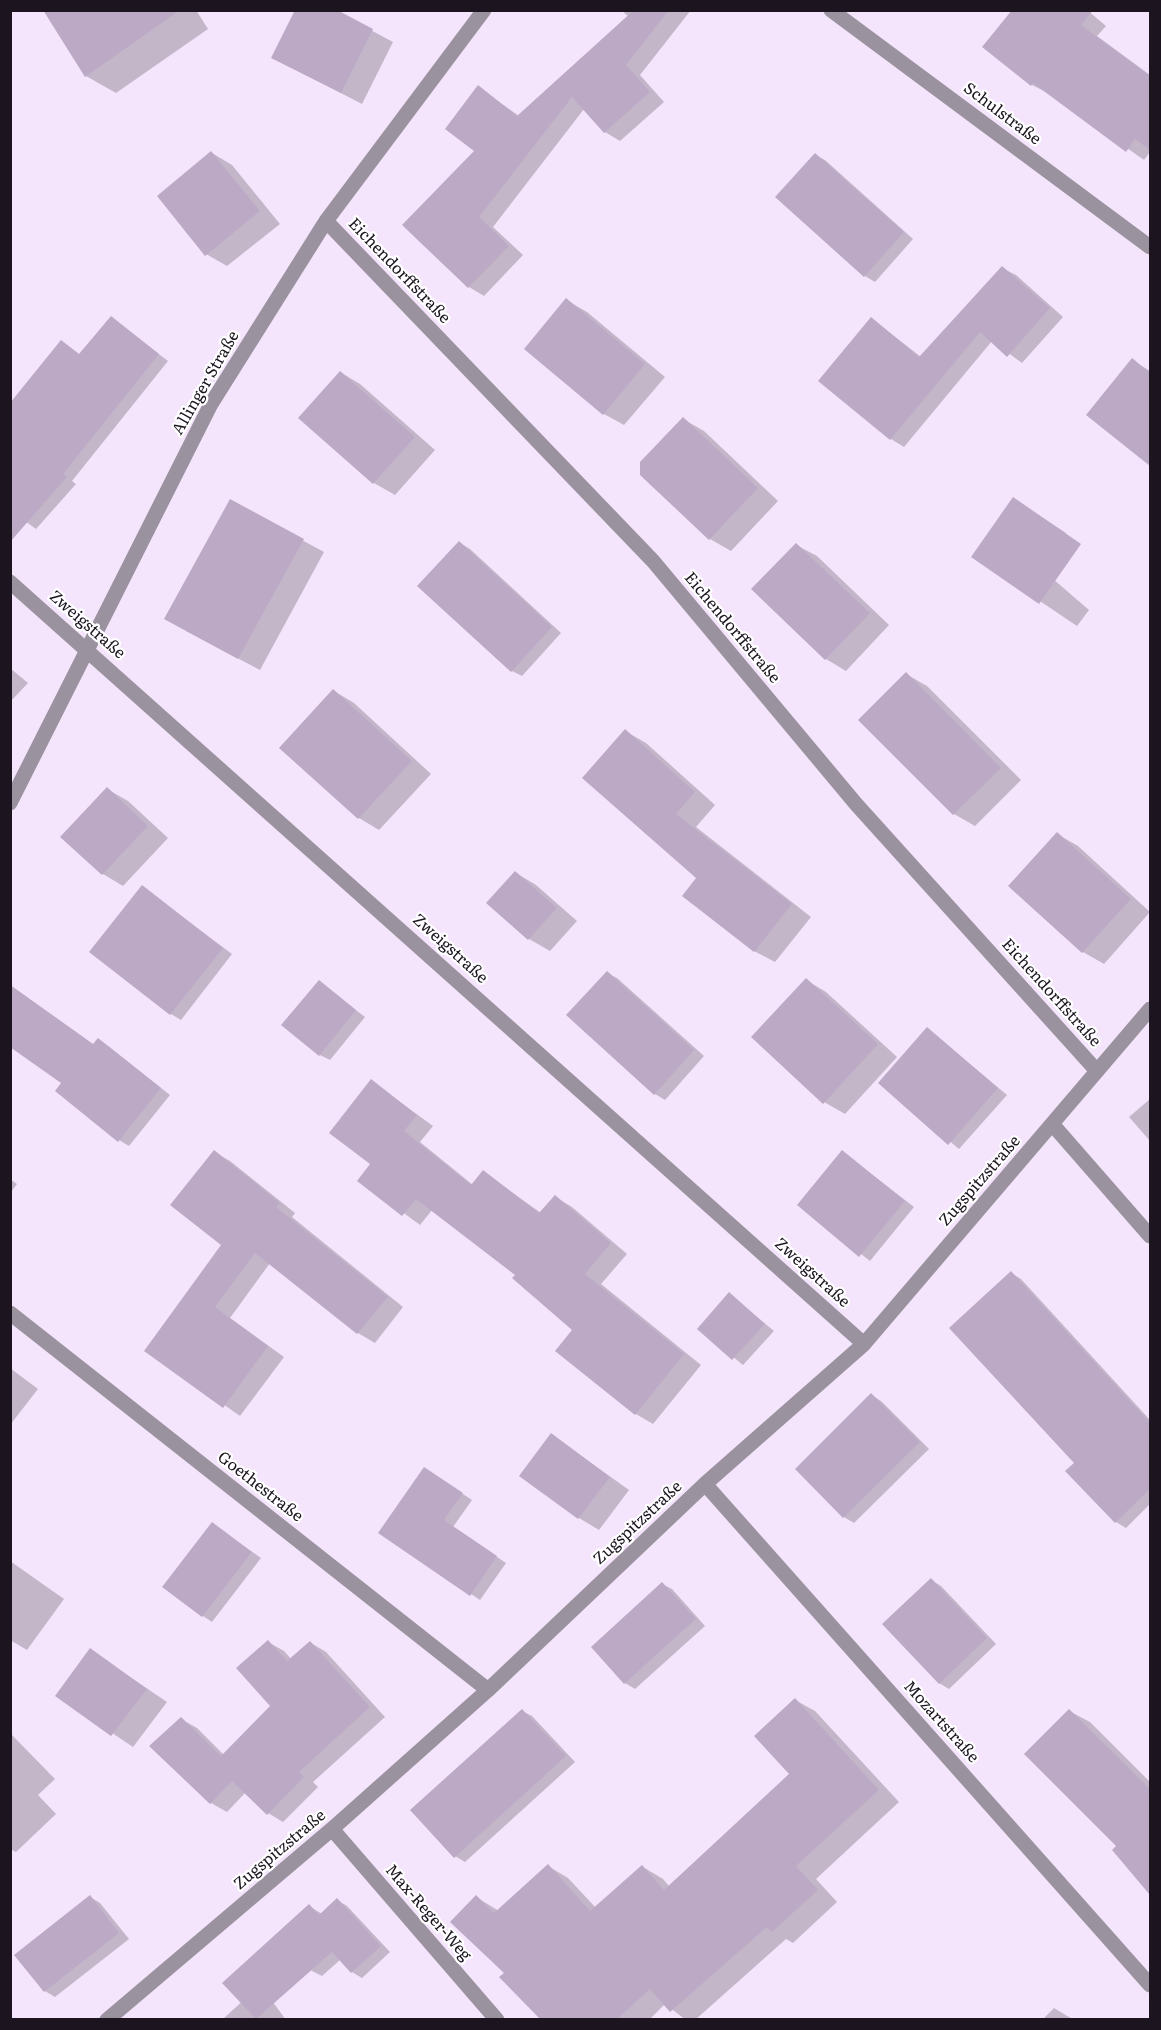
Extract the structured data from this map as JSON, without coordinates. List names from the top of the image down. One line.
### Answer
{"streets":{"street":["Schulstraße","Eichendorffstraße","Allinger Straße","Zweigstraße","Zugspitzstraße","Goethestraße","Mozartstraße","Max-Reger-Weg"]},"crossings":[["Eichendorffstraße","Allinger Straße"],["Eichendorffstraße","Zugspitzstraße"],["Allinger Straße","Zweigstraße"],["Zweigstraße","Zugspitzstraße"],["Zugspitzstraße","Goethestraße"],["Zugspitzstraße","Mozartstraße"],["Zugspitzstraße","Max-Reger-Weg"]]}
